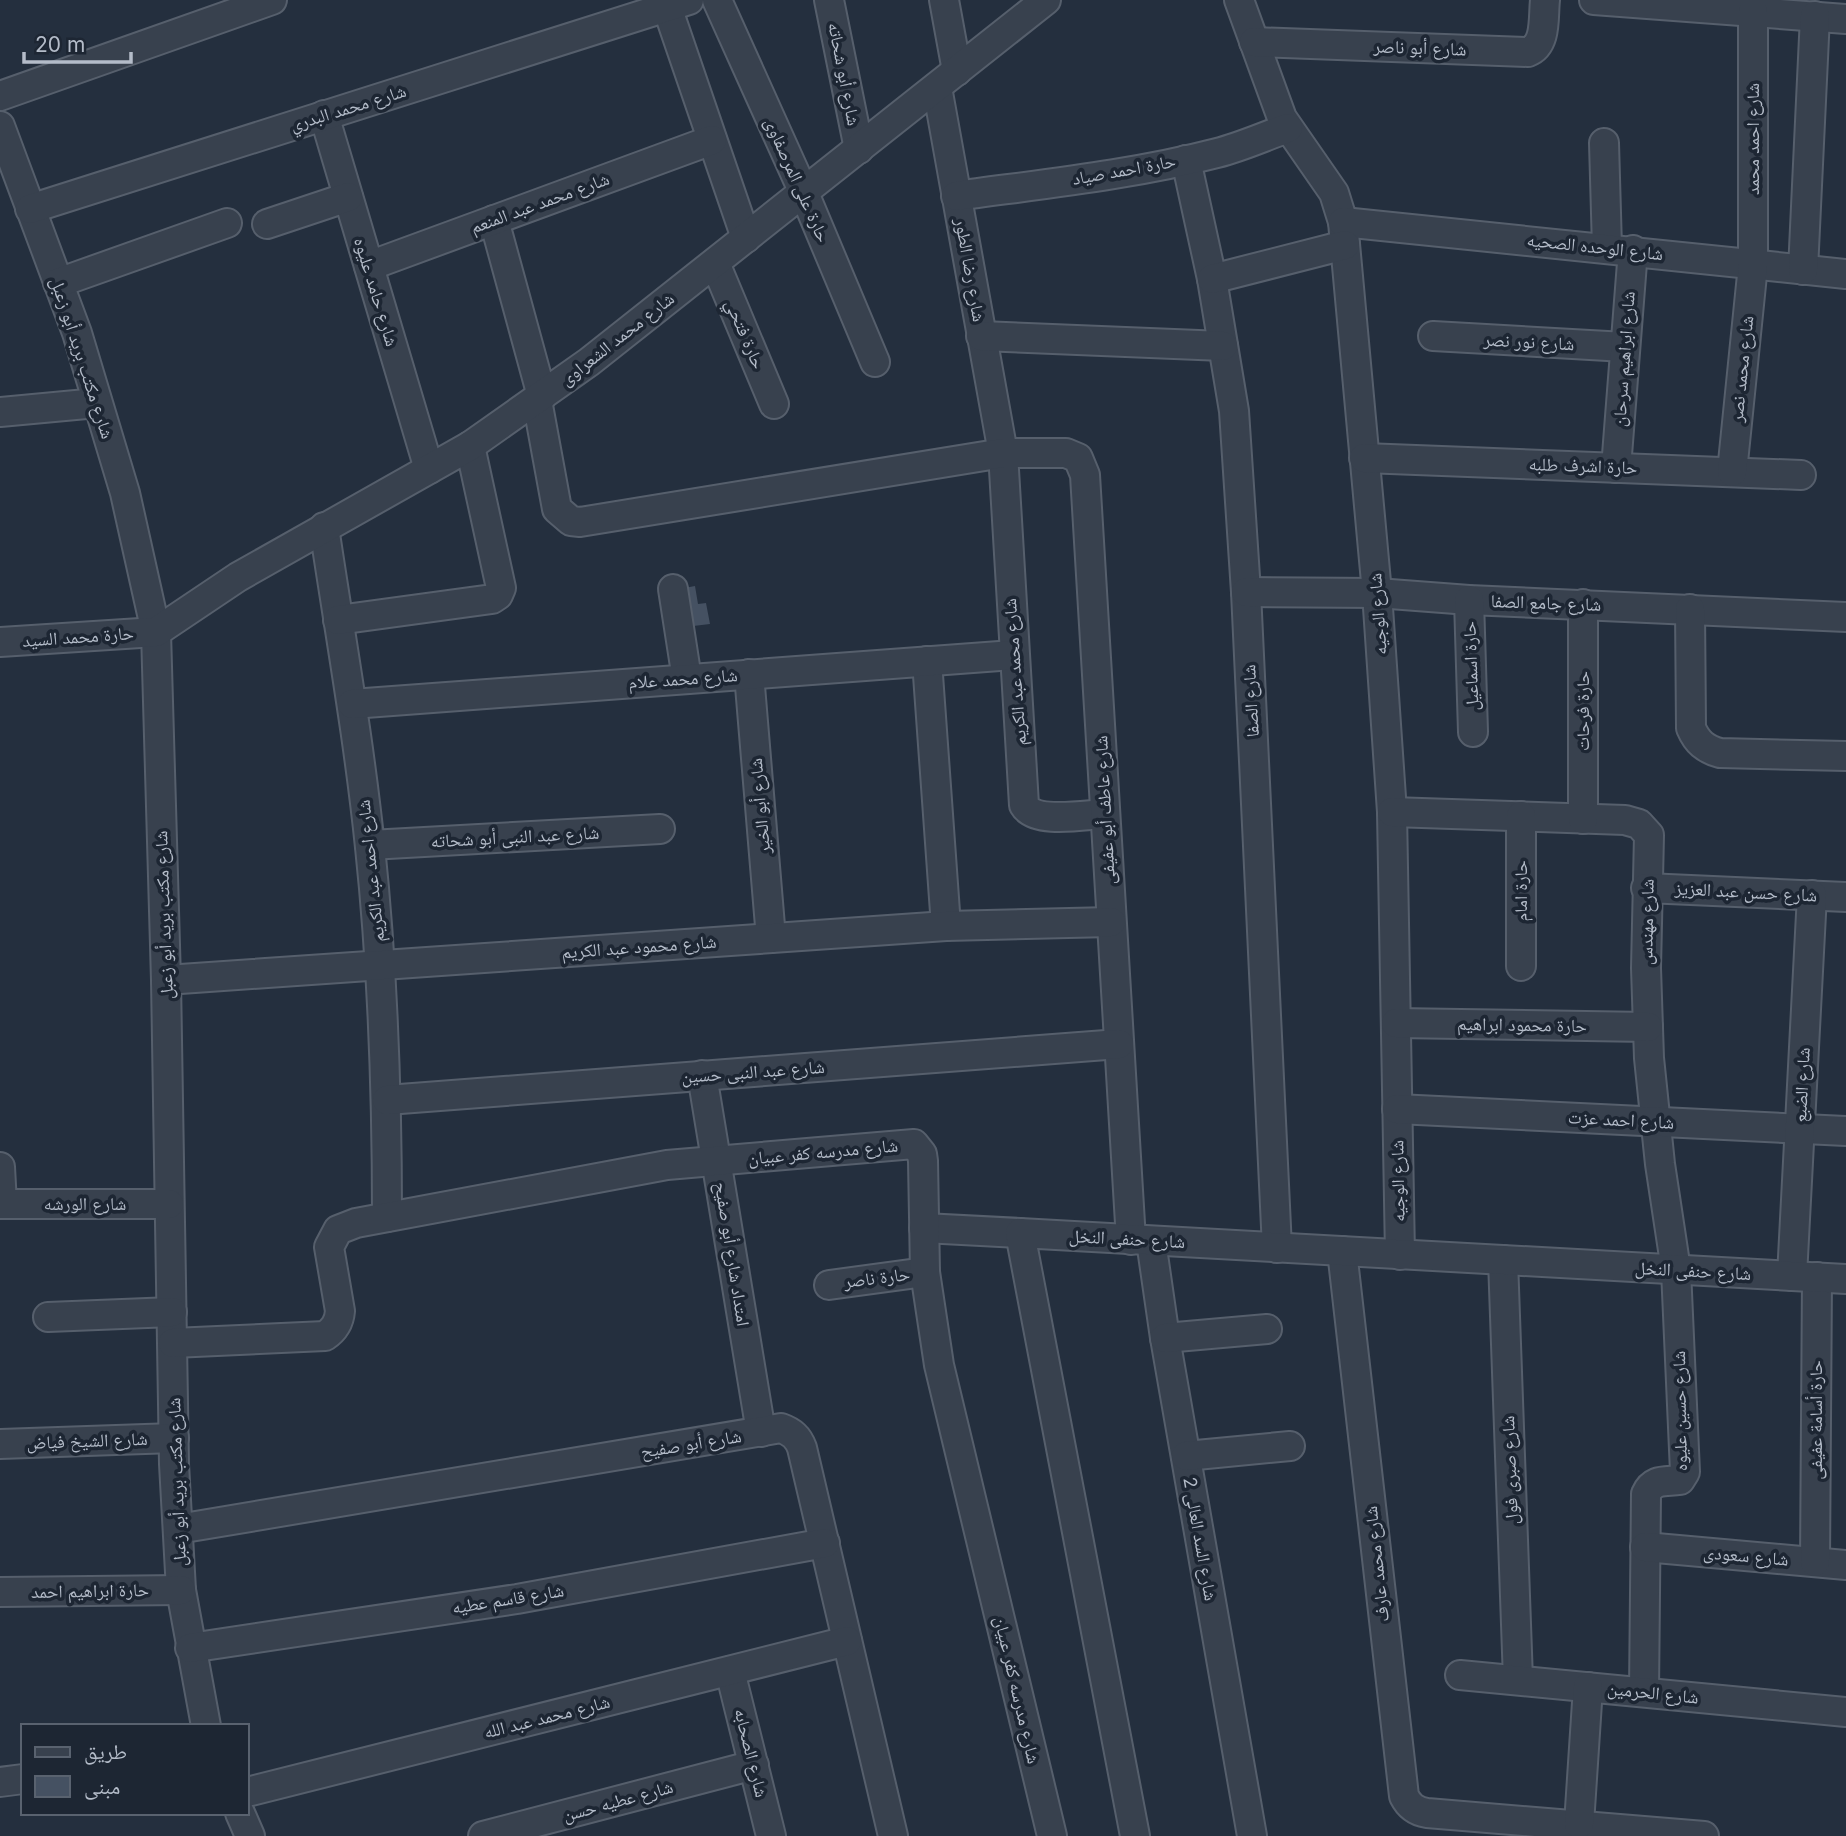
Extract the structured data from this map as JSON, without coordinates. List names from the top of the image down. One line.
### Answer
{"streets":{"street":["شارع أبو ناصر","شارع أبو شحاته","شارع محمد البدري","شارع احمد محمد","حارة احمد صياد","حارة على المرصفاوى","شارع محمد عبد المنعم","شارع الوحده الصحيه","شارع رضا الطور","شارع حامد عليوه","حارة فتحي","شارع محمد الشعراوى","شارع نور نصر","شارع مكتب بريد أبو زعبل","شارع ابراهيم سرحان","شارع محمد نصر","حارة اشرف طلبه","شارع جامع الصفا","شارع الوجيه","حارة محمد السيد","حارة اسماعيل","شارع محمد عبد الكريم","شارع محمد علام","شارع الصفا","حارة فرحات","شارع أبو الخير","شارع عاطف أبو عفيفى","شارع عبد النبى أبو شحاته","شارع احمد عبد الكريم","حارة امام","شارع حسن عبد العزيز","شارع مهندس","شارع محمود عبد الكريم","حارة محمود ابراهيم","شارع عبد النبى حسين","شارع الضبع","شارع احمد عزت","شارع مدرسه كفر عبيان","شارع الورشه","شارع حنفى النخل","امتداد شارع أبو صفيح","حارة ناصر","شارع حسين عليوه","حارة أسامة عفيفى","شارع الشيخ فياض","شارع أبو صفيح","شارع صبرى فول","شارع السد العالى 2","شارع سعودى","شارع محمد عارف","حارة ابراهيم احمد","شارع قاسم عطيه","شارع الحرمين","شارع محمد عبد الله","شارع الصحابه","شارع عطيه حسن"]},"crossings":[["شارع أبو ناصر","شارع الوجيه"],["شارع أبو شحاته","شارع محمد الشعراوى"],["شارع محمد البدري","شارع حامد عليوه"],["شارع محمد البدري","شارع مكتب بريد أبو زعبل"],["شارع احمد محمد","شارع الوحده الصحيه"],["شارع احمد محمد","شارع محمد نصر"],["حارة احمد صياد","شارع رضا الطور"],["حارة احمد صياد","شارع الوجيه"],["حارة احمد صياد","شارع الصفا"],["حارة على المرصفاوى","شارع محمد الشعراوى"],["شارع محمد عبد المنعم","شارع حامد عليوه"],["شارع الوحده الصحيه","شارع ابراهيم سرحان"],["شارع الوحده الصحيه","شارع محمد نصر"],["شارع الوحده الصحيه","شارع الوجيه"],["شارع الوحده الصحيه","شارع الصفا"],["شارع رضا الطور","شارع محمد الشعراوى"],["شارع رضا الطور","شارع محمد عبد الكريم"],["شارع رضا الطور","شارع عاطف أبو عفيفى"],["شارع حامد عليوه","شارع محمد الشعراوى"],["حارة فتحي","شارع محمد الشعراوى"],["شارع محمد الشعراوى","شارع مكتب بريد أبو زعبل"],["شارع محمد الشعراوى","حارة محمد السيد"],["شارع محمد الشعراوى","شارع عاطف أبو عفيفى"],["شارع محمد الشعراوى","شارع احمد عبد الكريم"],["شارع نور نصر","شارع ابراهيم سرحان"],["شارع مكتب بريد أبو زعبل","حارة محمد السيد"],["شارع مكتب بريد أبو زعبل","شارع محمود عبد الكريم"],["شارع مكتب بريد أبو زعبل","شارع مدرسه كفر عبيان"],["شارع مكتب بريد أبو زعبل","شارع الورشه"],["شارع مكتب بريد أبو زعبل","شارع الشيخ فياض"],["شارع مكتب بريد أبو زعبل","شارع أبو صفيح"],["شارع مكتب بريد أبو زعبل","حارة ابراهيم احمد"],["شارع مكتب بريد أبو زعبل","شارع قاسم عطيه"],["شارع ابراهيم سرحان","حارة اشرف طلبه"],["شارع محمد نصر","حارة اشرف طلبه"],["حارة اشرف طلبه","شارع الوجيه"],["شارع جامع الصفا","شارع الوجيه"],["شارع جامع الصفا","حارة اسماعيل"],["شارع جامع الصفا","شارع الصفا"],["شارع جامع الصفا","حارة فرحات"],["شارع الوجيه","شارع مهندس"],["شارع الوجيه","حارة محمود ابراهيم"],["شارع الوجيه","شارع احمد عزت"],["شارع الوجيه","شارع حنفى النخل"],["شارع محمد عبد الكريم","شارع محمد علام"],["شارع محمد عبد الكريم","شارع عاطف أبو عفيفى"],["شارع محمد علام","شارع أبو الخير"],["شارع محمد علام","شارع احمد عبد الكريم"],["شارع الصفا","شارع حنفى النخل"],["حارة فرحات","شارع مهندس"],["شارع أبو الخير","شارع محمود عبد الكريم"],["شارع عاطف أبو عفيفى","شارع محمود عبد الكريم"],["شارع عاطف أبو عفيفى","شارع عبد النبى حسين"],["شارع عاطف أبو عفيفى","شارع حنفى النخل"],["شارع عاطف أبو عفيفى","شارع السد العالى 2"],["شارع عبد النبى أبو شحاته","شارع احمد عبد الكريم"],["شارع احمد عبد الكريم","شارع محمود عبد الكريم"],["شارع احمد عبد الكريم","شارع عبد النبى حسين"],["شارع احمد عبد الكريم","شارع مدرسه كفر عبيان"],["حارة امام","شارع مهندس"],["شارع حسن عبد العزيز","شارع مهندس"],["شارع حسن عبد العزيز","شارع الضبع"],["شارع مهندس","حارة محمود ابراهيم"],["شارع مهندس","شارع احمد عزت"],["شارع مهندس","شارع حنفى النخل"],["شارع مهندس","شارع حسين عليوه"],["شارع عبد النبى حسين","امتداد شارع أبو صفيح"],["شارع الضبع","شارع احمد عزت"],["شارع الضبع","شارع حنفى النخل"],["شارع الضبع","حارة أسامة عفيفى"],["شارع مدرسه كفر عبيان","شارع حنفى النخل"],["شارع مدرسه كفر عبيان","امتداد شارع أبو صفيح"],["شارع مدرسه كفر عبيان","حارة ناصر"],["شارع حنفى النخل","شارع حسين عليوه"],["شارع حنفى النخل","حارة أسامة عفيفى"],["شارع حنفى النخل","شارع صبرى فول"],["شارع حنفى النخل","شارع السد العالى 2"],["شارع حنفى النخل","شارع محمد عارف"],["امتداد شارع أبو صفيح","شارع أبو صفيح"],["شارع حسين عليوه","شارع سعودى"],["شارع حسين عليوه","شارع الحرمين"],["حارة أسامة عفيفى","شارع سعودى"],["شارع أبو صفيح","شارع قاسم عطيه"],["شارع أبو صفيح","شارع محمد عبد الله"],["شارع صبرى فول","شارع الحرمين"],["شارع محمد عبد الله","شارع الصحابه"],["شارع الصحابه","شارع عطيه حسن"]],"legend":["طريق","مبنى"],"scale_bar":"20 m"}
